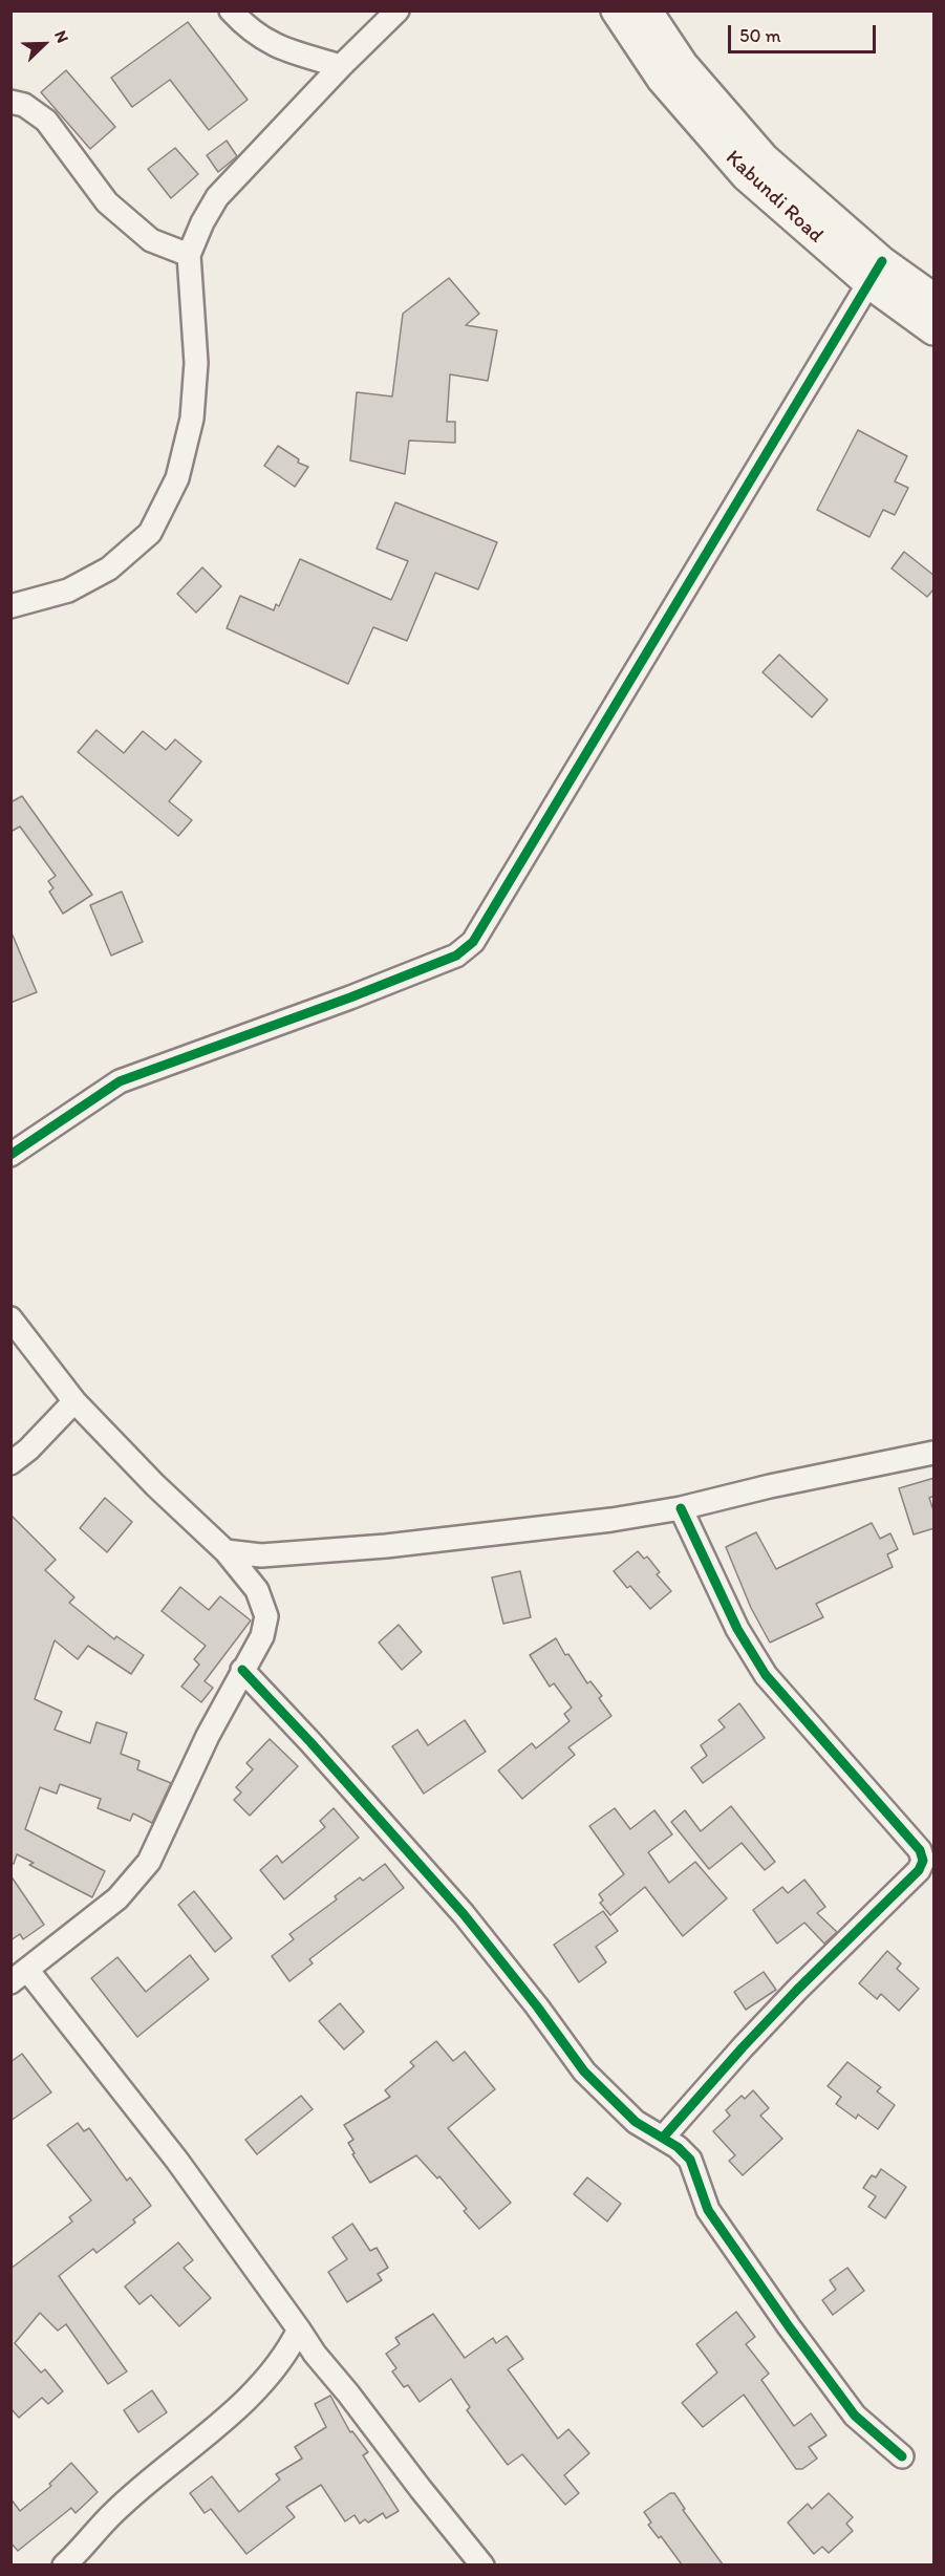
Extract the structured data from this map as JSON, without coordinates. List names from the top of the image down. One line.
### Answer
{"streets":{"street":["Kabundi Road"]},"scale_bar":"50 m","north":"top right"}
